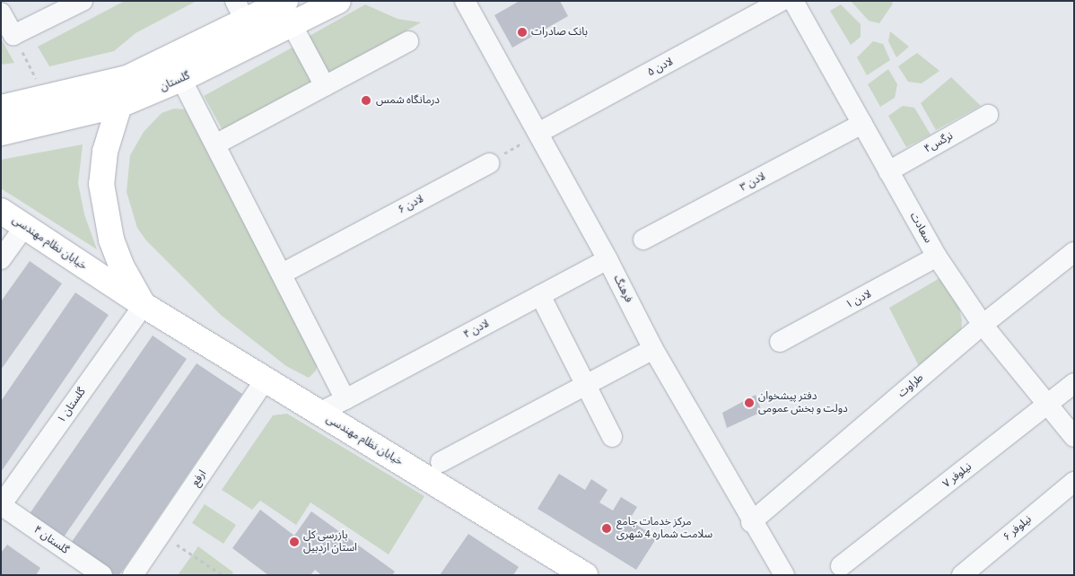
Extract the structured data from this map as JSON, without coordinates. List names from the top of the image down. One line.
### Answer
{"streets":{"street":["لادن ۵","گلستان","نرگس۴","لادن ۳","لادن ۶","سعادت","خیابان نظام مهندسی","فرهنگ","لادن ۱","لادن ۴","طراوت","گلستان ۱","نیلوفر ۷","ارفع","نیلوفر ۶","گلستان ۴"]},"crossings":[["لادن ۵","فرهنگ"],["گلستان","خیابان نظام مهندسی"],["نرگس۴","سعادت"],["لادن ۳","سعادت"],["سعادت","لادن ۱"],["سعادت","طراوت"],["سعادت","نیلوفر ۷"],["خیابان نظام مهندسی","لادن ۴"],["خیابان نظام مهندسی","گلستان ۱"],["خیابان نظام مهندسی","ارفع"],["فرهنگ","لادن ۴"],["فرهنگ","طراوت"],["گلستان ۱","گلستان ۴"]],"places":["بانک صادرات","درمانگاه شمس","دفتر پیشخوان دولت و بخش عمومی","مرکز خدمات جامع سلامت شماره 4 شهری","بازرسی کل استان اردبیل"]}
